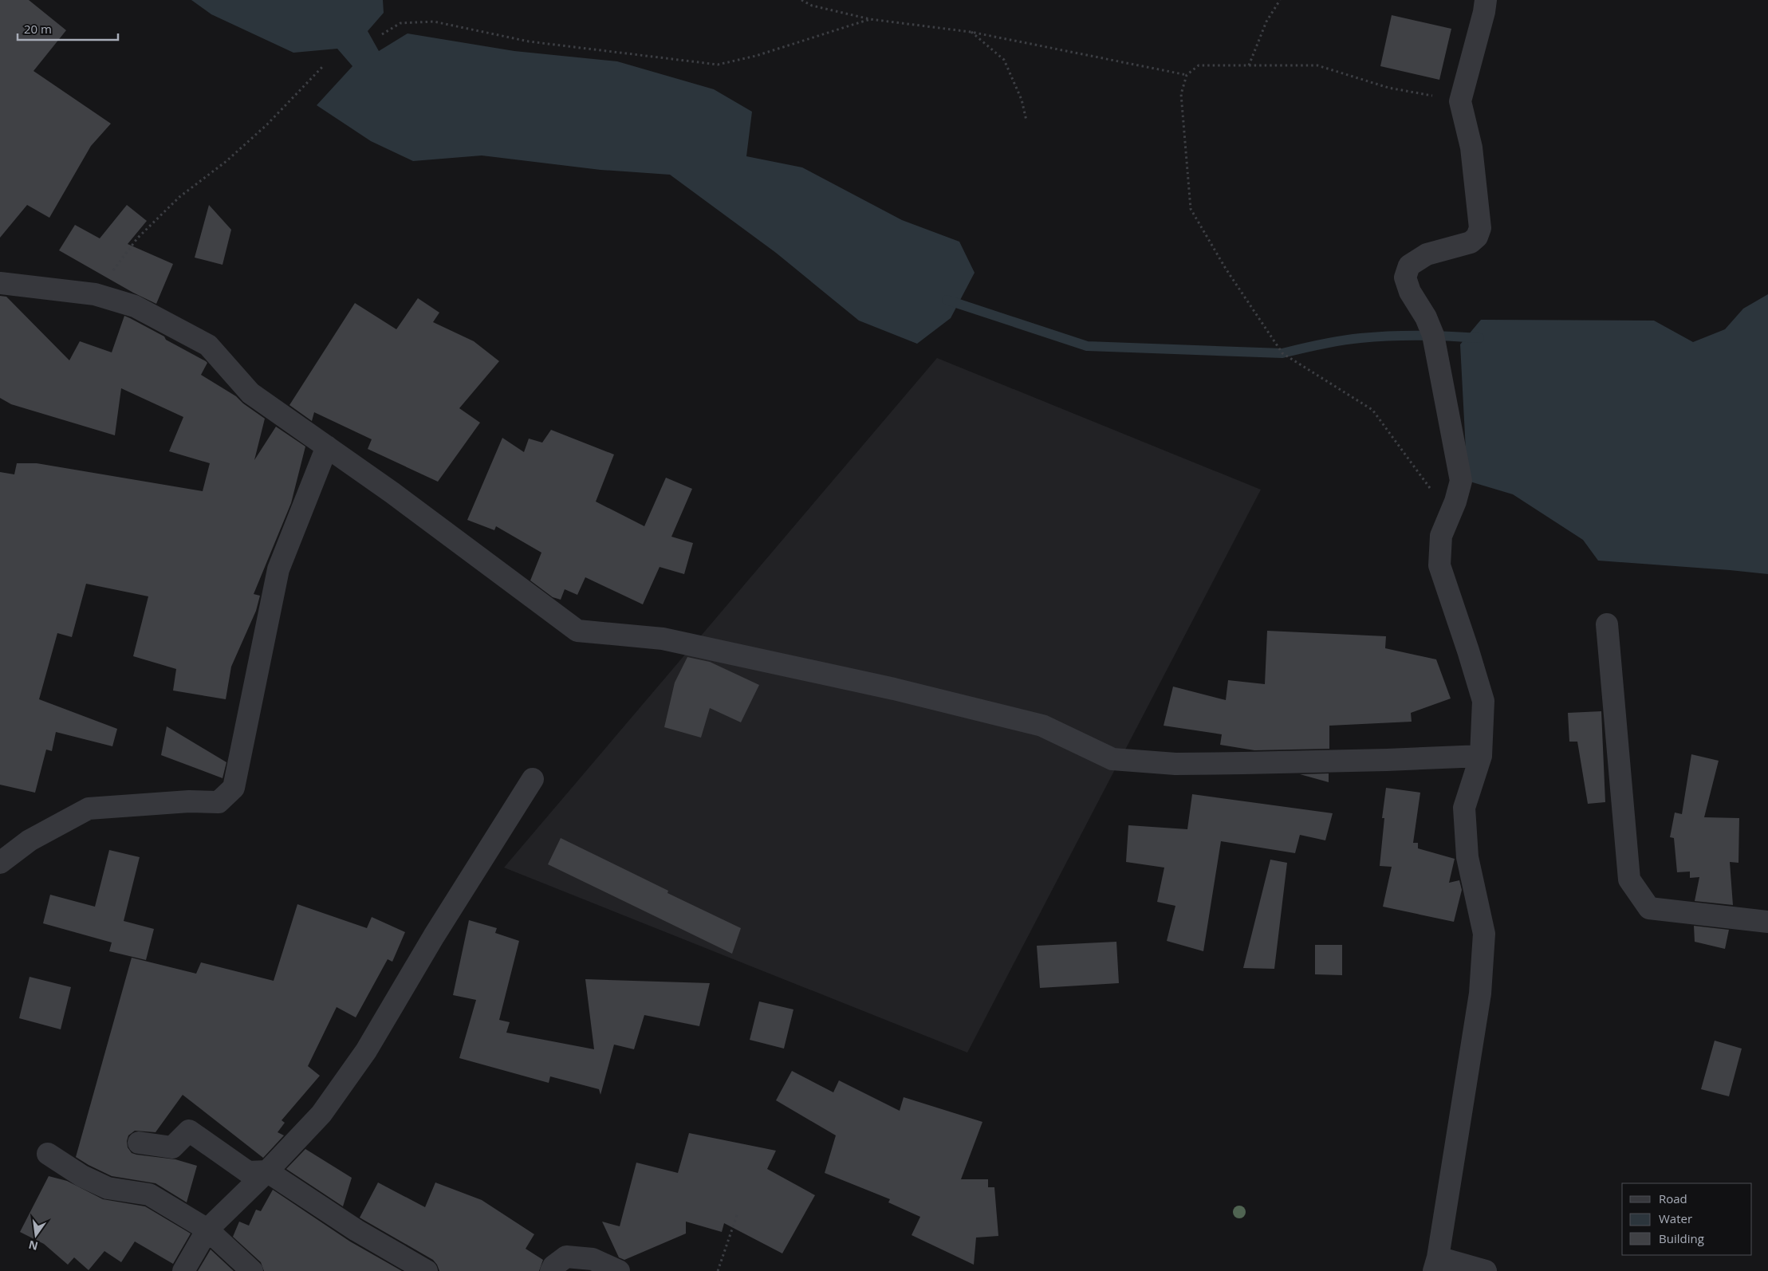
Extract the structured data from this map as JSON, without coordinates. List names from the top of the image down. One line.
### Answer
{"legend":["Road","Water","Building"],"scale_bar":"20 m","north":"bottom"}
